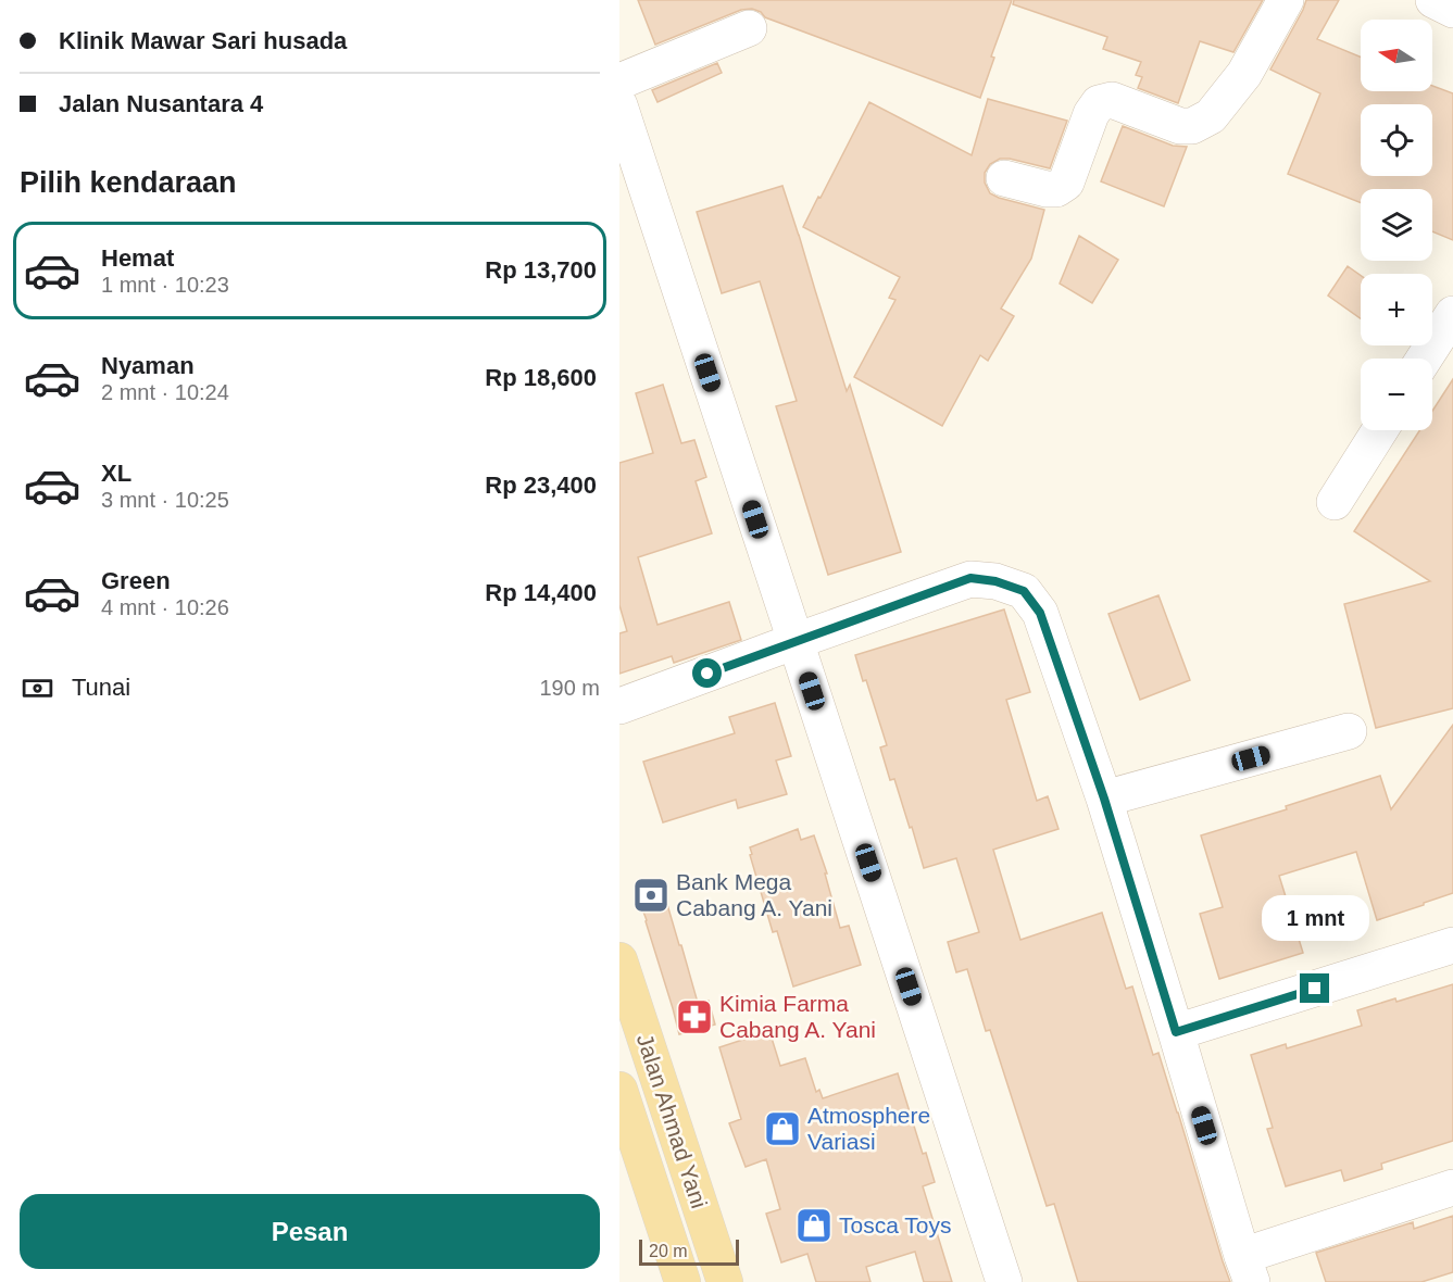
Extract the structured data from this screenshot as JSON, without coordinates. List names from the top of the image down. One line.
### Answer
{"streets":{"main road":["Jalan Ahmad Yani"]},"places":{"bank":["Bank Mega Cabang A. Yani"],"pharmacy":["Kimia Farma Cabang A. Yani"],"shop":["Atmosphere Variasi","Tosca Toys"]},"scale_bar":"20 m","north":"left","page":{"banner":["Klinik Mawar Sari husada","Jalan Nusantara 4"],"map_buttons":["+","−"],"heading":"Pilih kendaraan","list":[{"name":"Hemat","note":"1 mnt · 10:23","value":"Rp 13,700"},{"name":"Nyaman","note":"2 mnt · 10:24","value":"Rp 18,600"},{"name":"XL","note":"3 mnt · 10:25","value":"Rp 23,400"},{"name":"Green","note":"4 mnt · 10:26","value":"Rp 14,400"}],"pay":["Tunai","190 m"],"bubble":"1 mnt","buttons":"Pesan","scale":"20 m"}}
